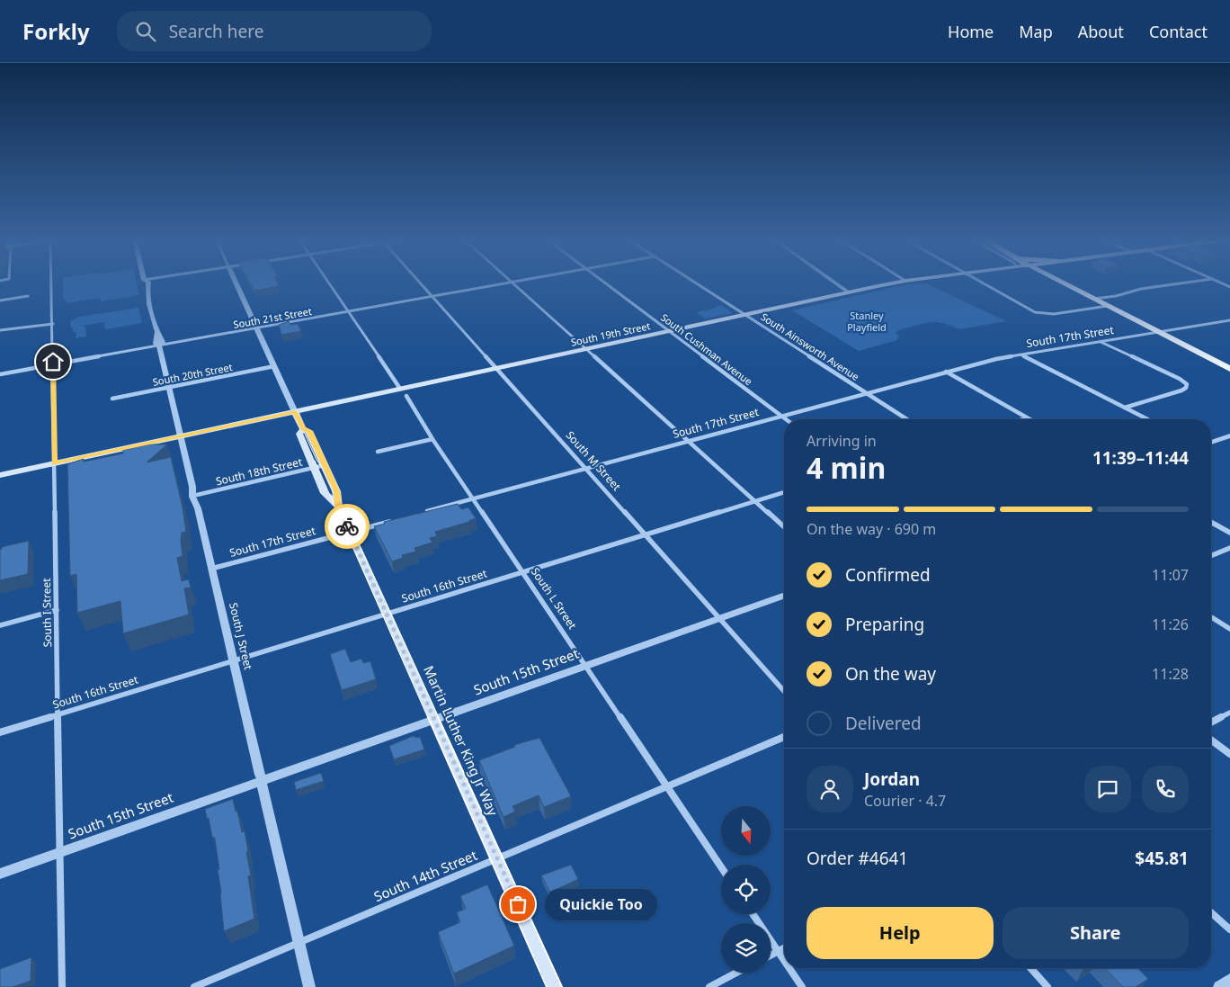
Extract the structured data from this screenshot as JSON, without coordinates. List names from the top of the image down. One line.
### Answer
{"streets":{"main road":["South 19th Street","Martin Luther King Jr Way"],"street":["South 21st Street","South 17th Street","South Ainsworth Avenue","South Cushman Avenue","South 20th Street","South M Street","South 18th Street","South 16th Street","South L Street","South I Street","South J Street","South 15th Street","South 14th Street"]},"crossings":[["South 21st Street","South M Street"],["South 21st Street","South I Street"],["South 21st Street","South J Street"],["South 21st Street","Martin Luther King Jr Way"],["South 19th Street","South Ainsworth Avenue"],["South 19th Street","South Cushman Avenue"],["South 19th Street","South M Street"],["South 19th Street","South I Street"],["South 19th Street","South J Street"],["South 19th Street","Martin Luther King Jr Way"],["South 17th Street","South Ainsworth Avenue"],["South 17th Street","South Cushman Avenue"],["South 17th Street","South M Street"],["South 17th Street","South L Street"],["South 17th Street","South J Street"],["South 17th Street","Martin Luther King Jr Way"],["South 20th Street","South J Street"],["South 20th Street","Martin Luther King Jr Way"],["South M Street","South 16th Street"],["South M Street","South 15th Street"],["South 18th Street","South J Street"],["South 18th Street","Martin Luther King Jr Way"],["South 16th Street","South L Street"],["South 16th Street","South I Street"],["South 16th Street","South J Street"],["South 16th Street","Martin Luther King Jr Way"],["South L Street","South 15th Street"],["South L Street","South 14th Street"],["South I Street","South 15th Street"],["South J Street","South 15th Street"],["South J Street","South 14th Street"],["South 15th Street","Martin Luther King Jr Way"],["Martin Luther King Jr Way","South 14th Street"]],"parks":["Stanley Playfield"],"places":["Quickie Too"],"north":"bottom","page":{"header":"Forkly","search":"Search here","nav":["Home","Map","About","Contact"],"heading":["4 min","Arriving in","11:39–11:44"],"panel":["Jordan","Courier · 4.7","Order #4641","$45.81"],"bar":"On the way · 690 m","list":[["Confirmed","11:07"],["Preparing","11:26"],["On the way","11:28"],"Delivered"],"bubble":"Quickie Too","buttons":["Help","Share"]}}
